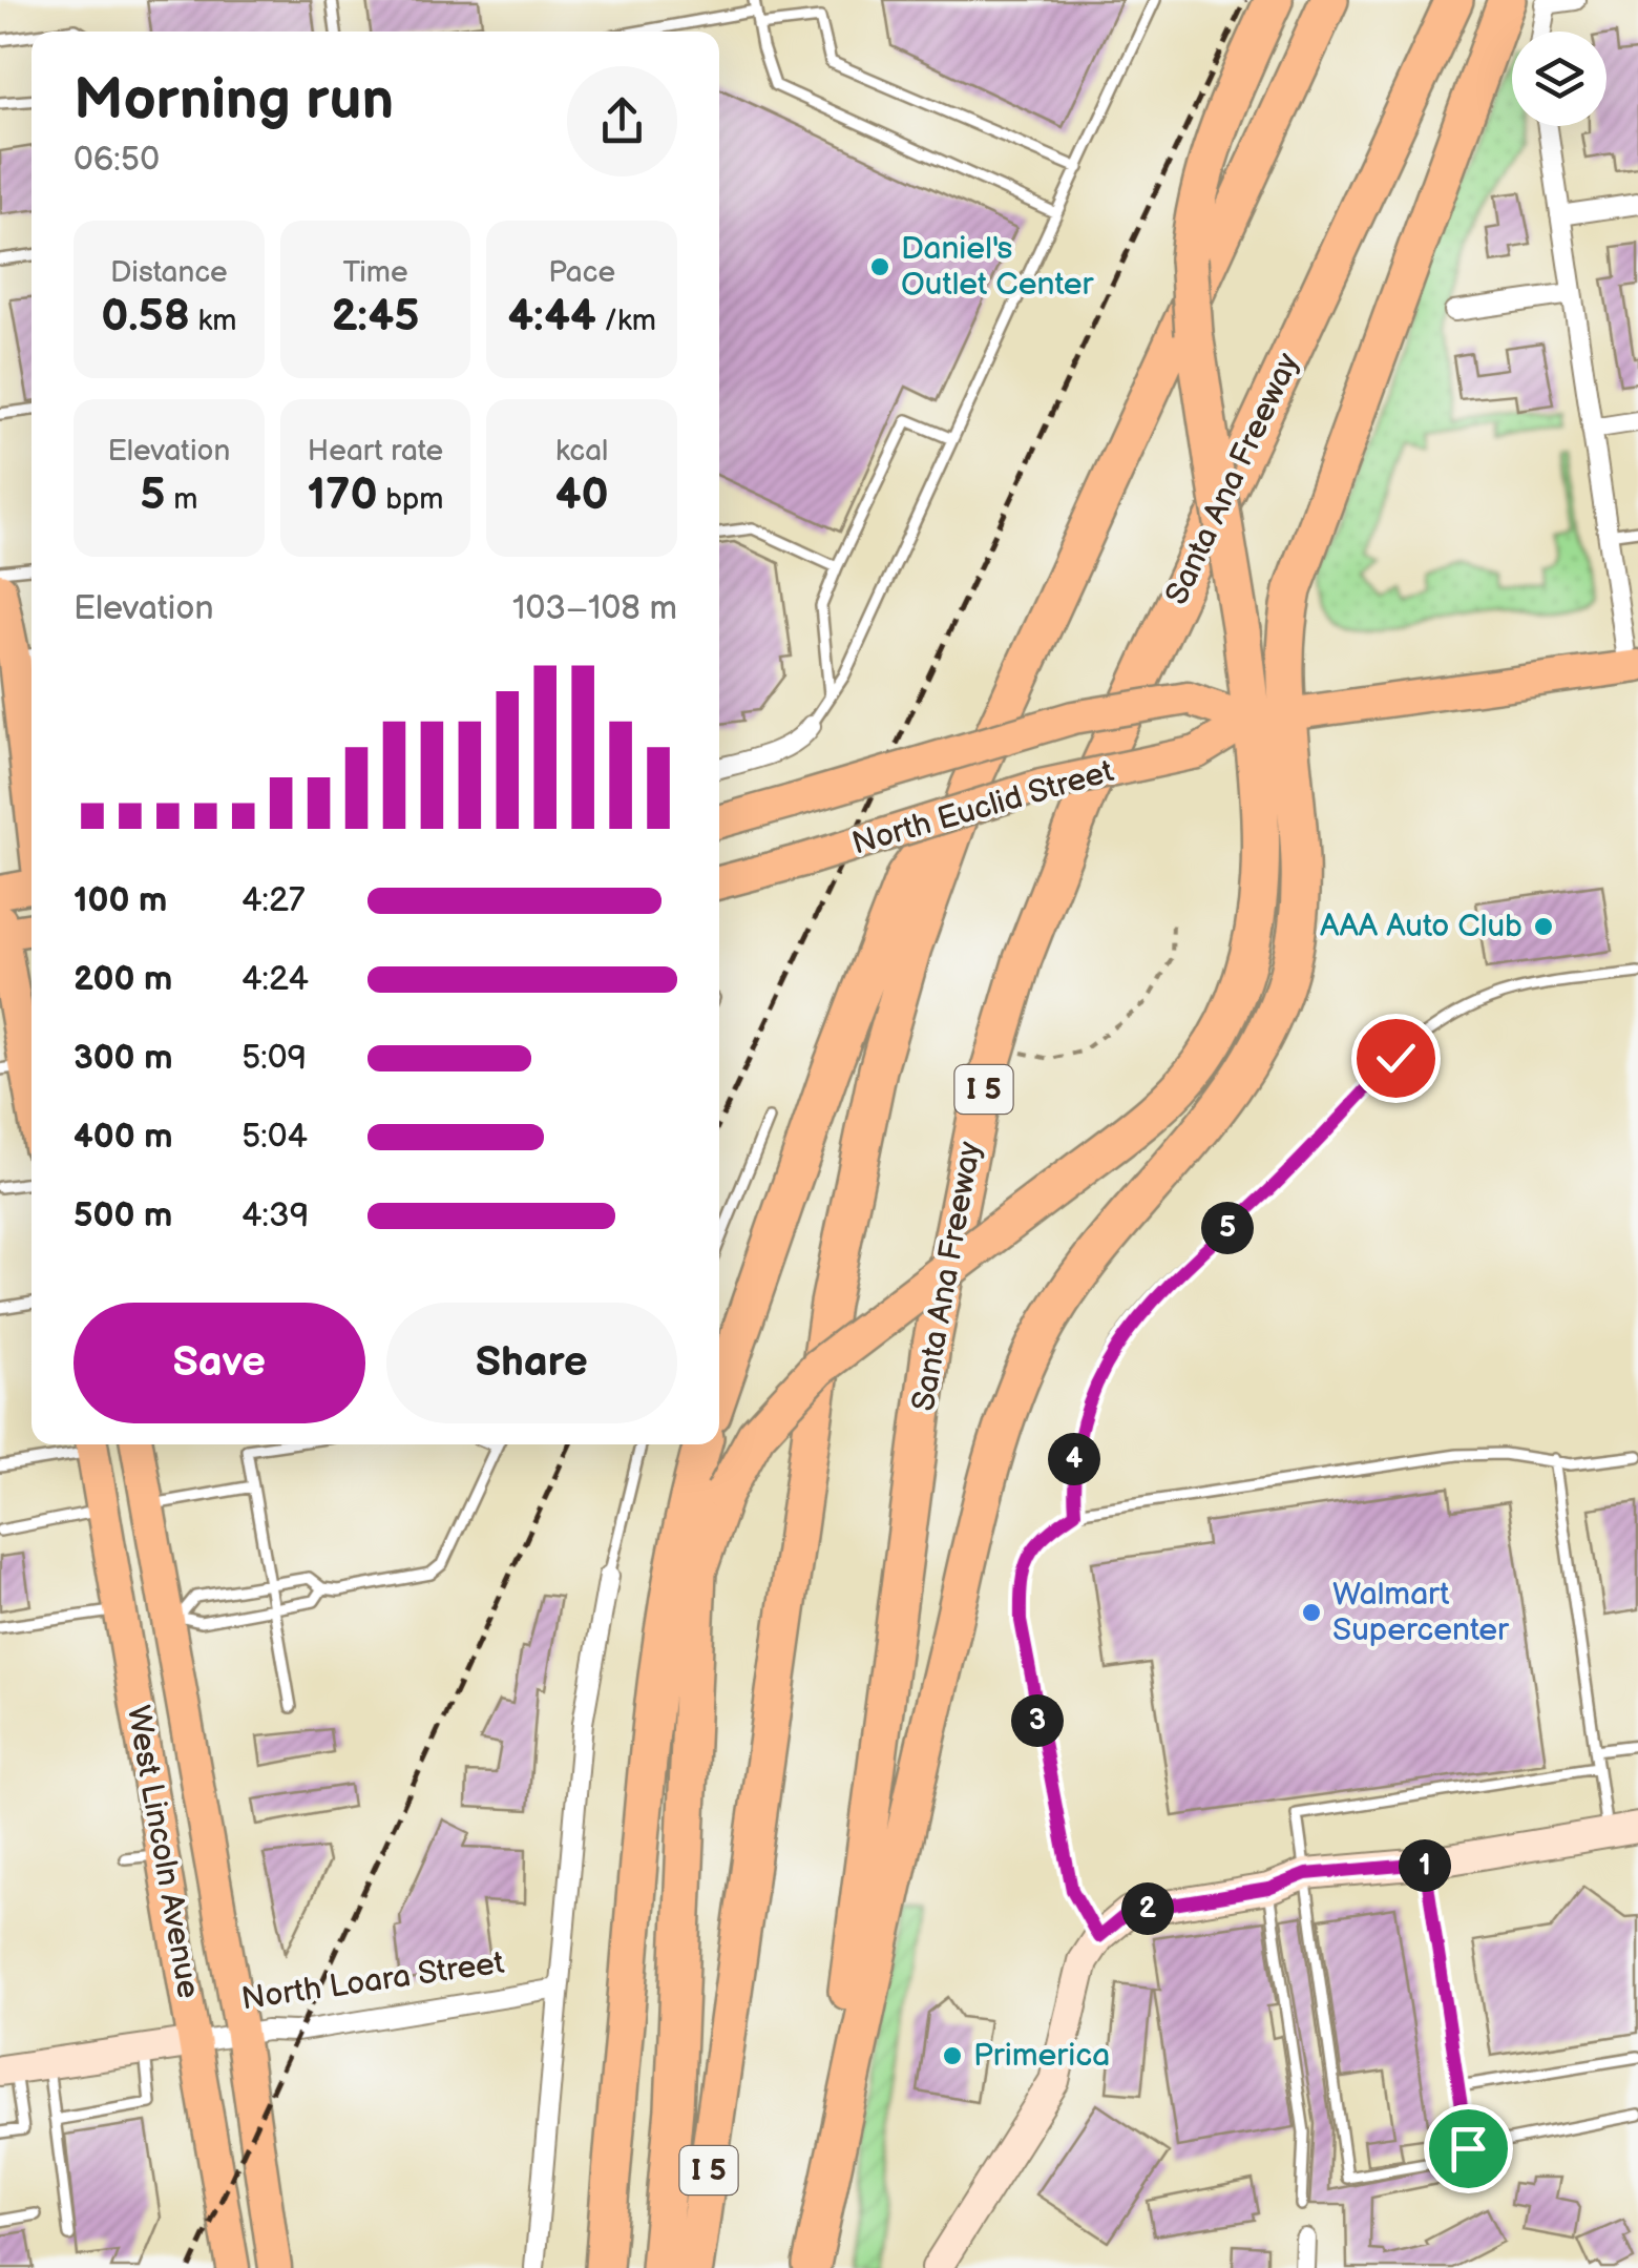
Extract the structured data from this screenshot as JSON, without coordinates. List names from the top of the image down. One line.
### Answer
{"streets":{"highway":["Santa Ana Freeway","I 5"],"main road":["North Euclid Street","West Lincoln Avenue"],"street":["North Loara Street"]},"crossings":[["West Lincoln Avenue","North Loara Street"]],"places":["Daniel's Outlet Center","AAA Auto Club","Walmart Supercenter","Primerica"],"page":{"heading":["Morning run","06:50"],"stats":[["Distance","0.58 km"],["Time","2:45"],["Pace","4:44 /km"],["Elevation","5 m"],["Heart rate","170 bpm"],["kcal","40"]],"chart":["Elevation","103–108 m"],"list":[{"name":"100 m","note":"4:27"},{"name":"200 m","note":"4:24"},{"name":"300 m","note":"5:09"},{"name":"400 m","note":"5:04"},{"name":"500 m","note":"4:39"}],"pins":["5","4","3","1","2"],"buttons":["Save","Share"]}}
